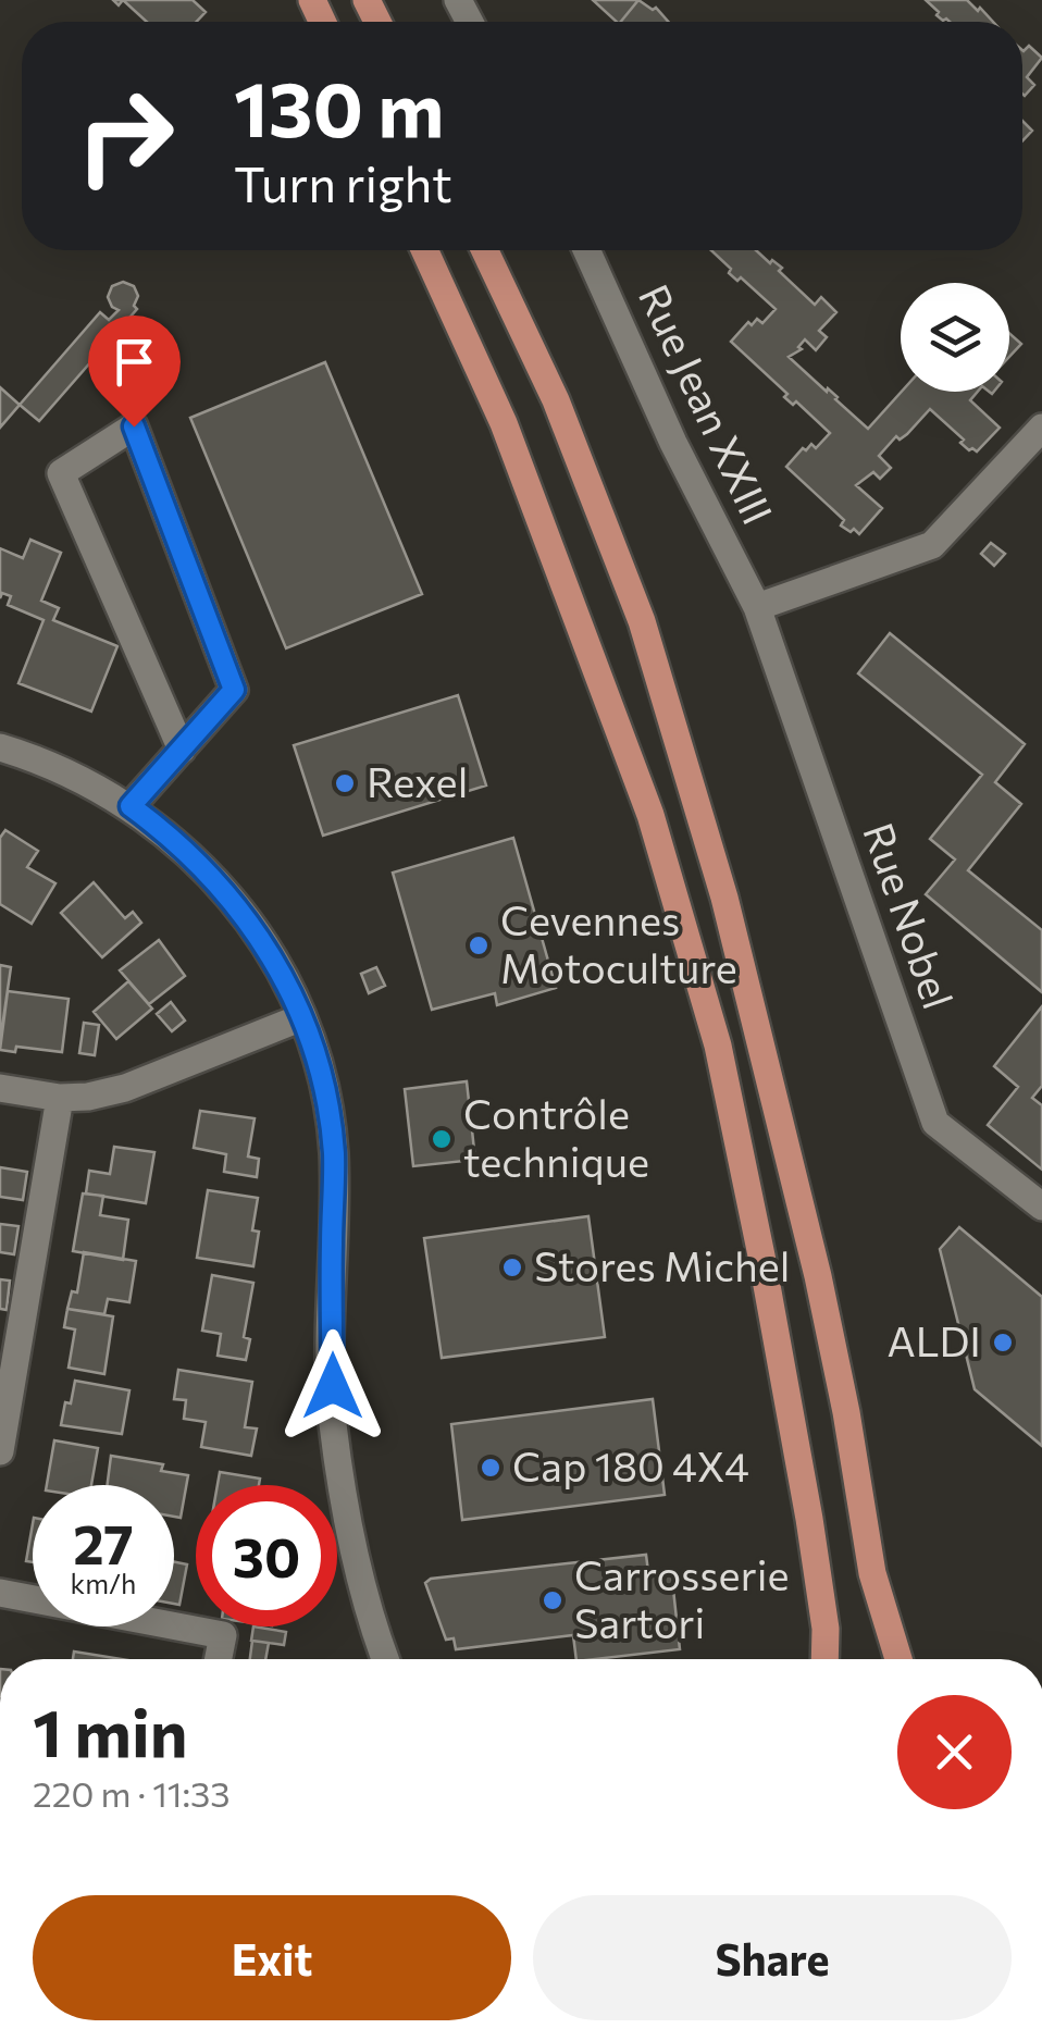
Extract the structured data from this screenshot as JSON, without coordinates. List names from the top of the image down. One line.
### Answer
{"streets":{"street":["Rue Jean XXIII","Rue Nobel"]},"crossings":[["Rue Jean XXIII","Rue Nobel"]],"places":["Rexel","Cevennes Motoculture","Contrôle technique","Stores Michel","ALDI","Cap 180 4X4","Carrosserie Sartori"],"page":{"turn":["130 m","Turn right"],"speed":"27 km/h","limit":"30","heading":["1 min","220 m · 11:33"],"buttons":["Exit","Share"]}}
